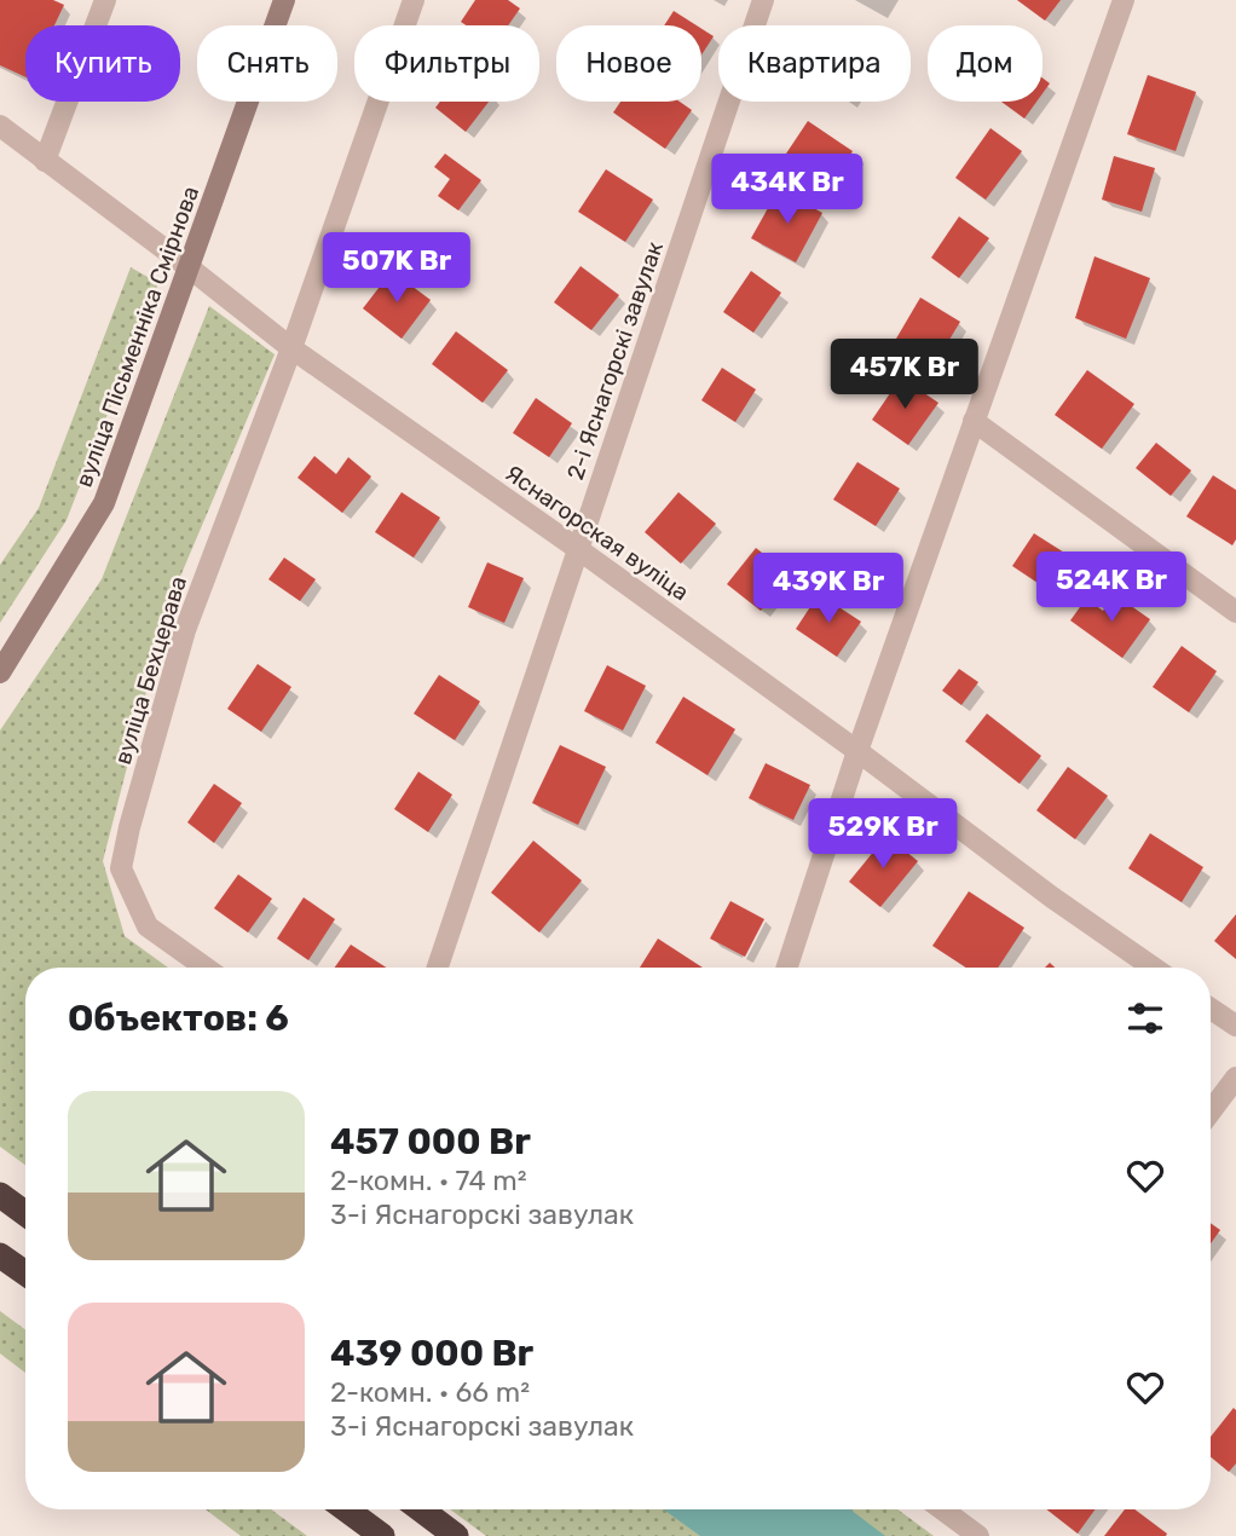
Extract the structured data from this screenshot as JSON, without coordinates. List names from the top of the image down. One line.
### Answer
{"streets":{"main road":["вуліца Пісьменніка Смірнова"],"street":["2-і Яснагорскі завулак","Яснагорская вуліца","вуліца Бехцерава"]},"crossings":[["вуліца Пісьменніка Смірнова","Яснагорская вуліца"],["2-і Яснагорскі завулак","Яснагорская вуліца"],["Яснагорская вуліца","вуліца Бехцерава"]],"page":{"chip":["Купить","Снять","Фильтры","Новое","Квартира","Дом"],"price":["434K Br","507K Br","457K Br","524K Br","439K Br","529K Br"],"heading":"Объектов: 6","list":[{"name":"457 000 Br","note":"2-комн. · 74 m² · 3-і Яснагорскі завулак"},{"name":"439 000 Br","note":"2-комн. · 66 m² · 3-і Яснагорскі завулак"}]}}
